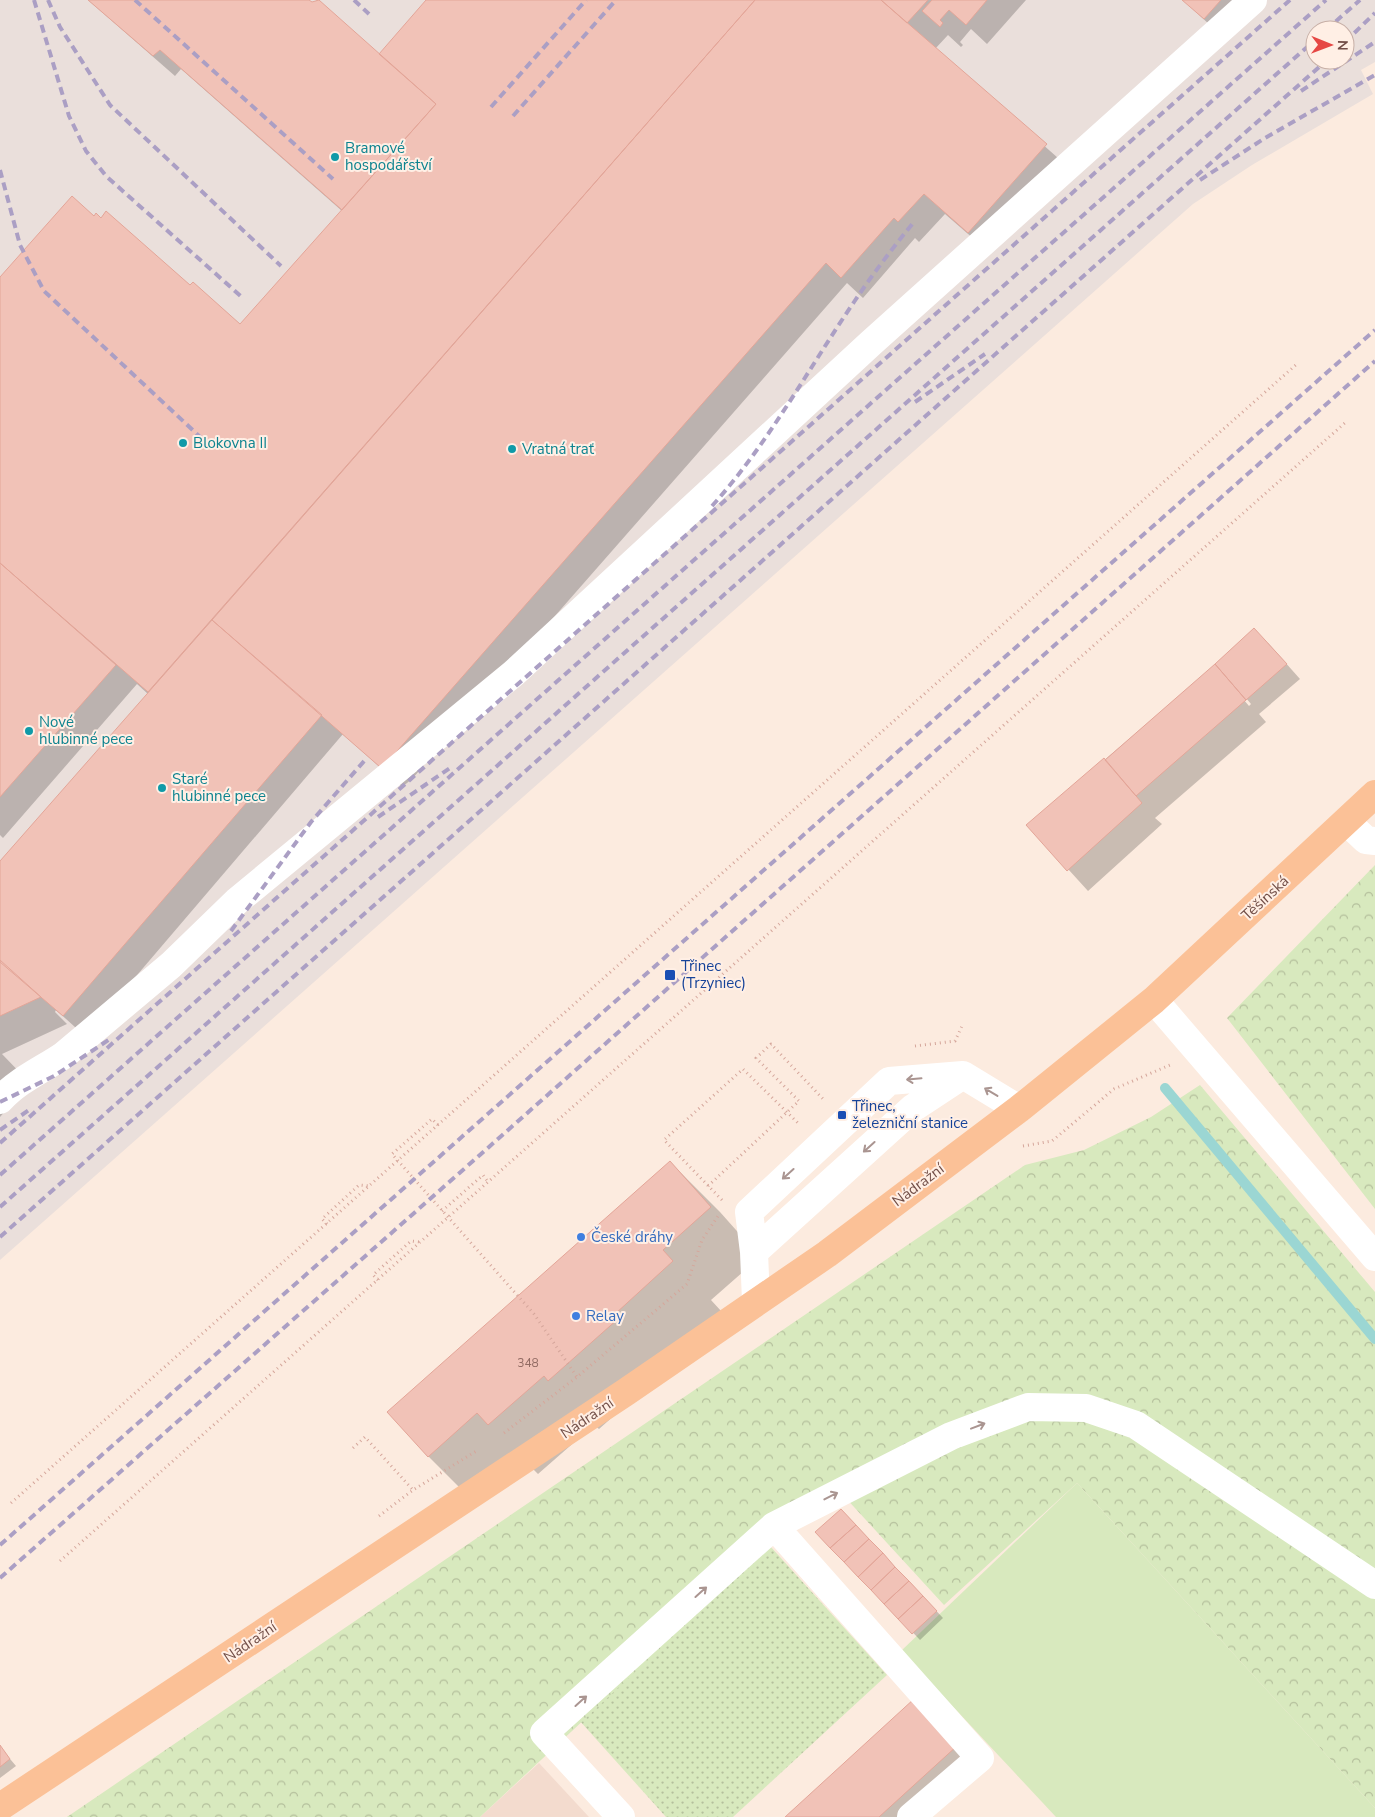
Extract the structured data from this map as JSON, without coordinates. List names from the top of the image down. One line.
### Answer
{"streets":{"main road":["Těšínská","Nádražní"]},"crossings":[["Těšínská","Nádražní"]],"places":{"other":["Bramové hospodářství","Blokovna II","Vratná trať","Nové hlubinné pece","Staré hlubinné pece","České dráhy","Relay"],"transit":["Třinec (Trzyniec)","Třinec, železniční stanice"]},"house_numbers":["348"],"north":"right"}
